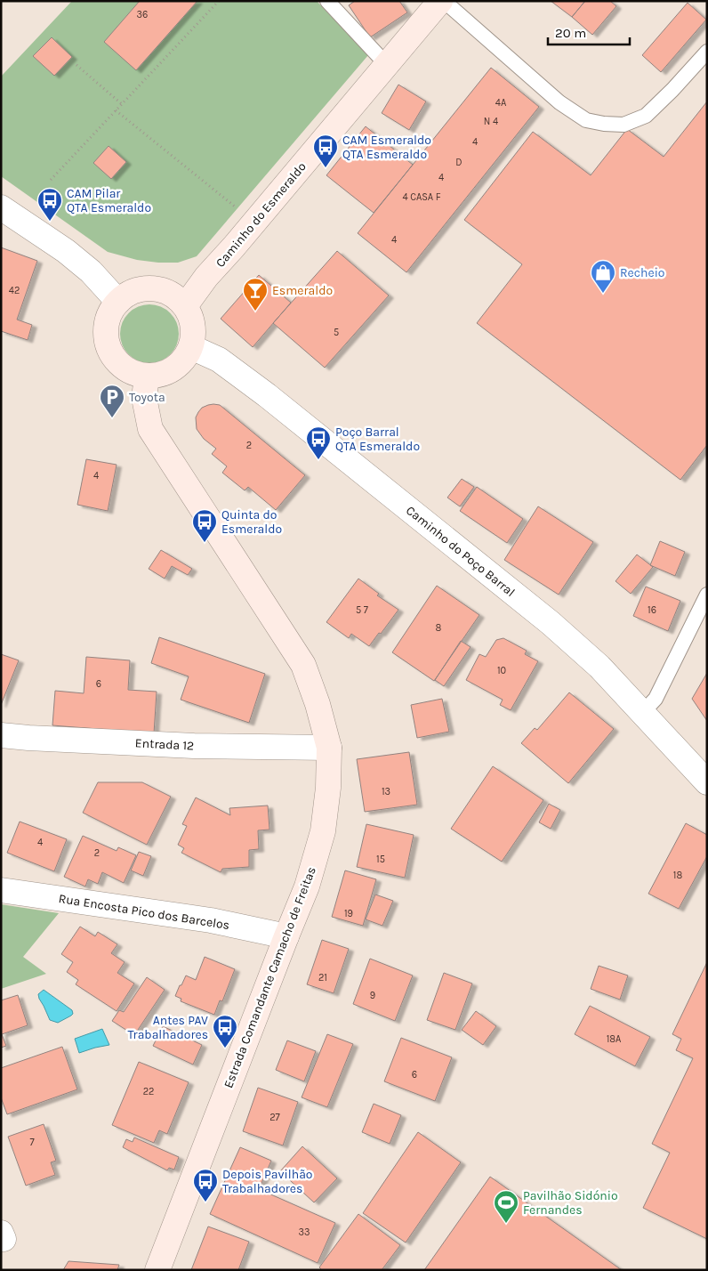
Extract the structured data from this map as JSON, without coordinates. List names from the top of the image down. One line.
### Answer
{"streets":{"main road":["Caminho do Esmeraldo","Estrada Comandante Camacho de Freitas"],"street":["Caminho do Poço Barral","Entrada 12","Rua Encosta Pico dos Barcelos"]},"crossings":[["Caminho do Esmeraldo","Caminho do Poço Barral"],["Caminho do Esmeraldo","Estrada Comandante Camacho de Freitas"],["Caminho do Poço Barral","Estrada Comandante Camacho de Freitas"],["Entrada 12","Estrada Comandante Camacho de Freitas"],["Rua Encosta Pico dos Barcelos","Estrada Comandante Camacho de Freitas"]],"places":{"bus stop":["CAM Esmeraldo QTA Esmeraldo","CAM Pilar QTA Esmeraldo","Poço Barral QTA Esmeraldo","Quinta do Esmeraldo","Antes PAV Trabalhadores","Depois Pavilhão Trabalhadores"],"shop":["Recheio"],"bar":["Esmeraldo"],"parking":["Toyota"],"sports":["Pavilhão Sidónio Fernandes"]},"house_numbers":["36","4A","N 4","4","D","4","4 CASA F","4","42","5","2","4","5 7","16","8","10","6","13","4","2","15","18","19","21","9","18A","6","22","27","7","33"],"scale_bar":"20 m"}
